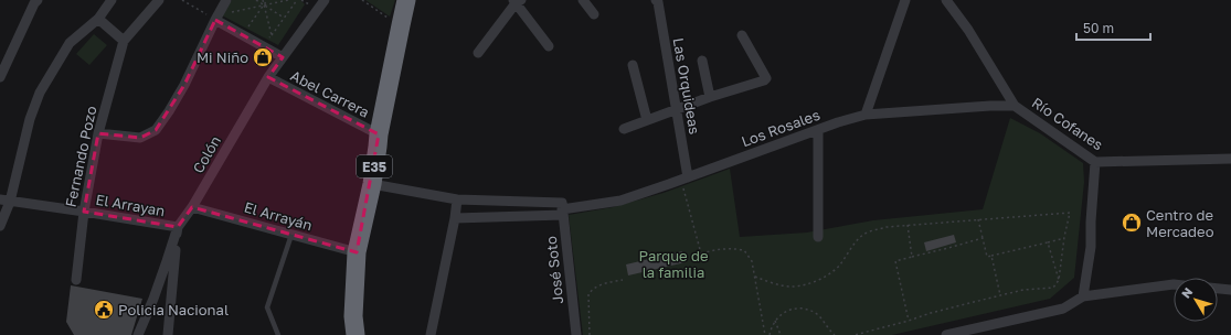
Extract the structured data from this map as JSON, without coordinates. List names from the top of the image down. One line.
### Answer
{"streets":{"highway":["E35"],"street":["Las Orquideas","Abel Carrera","Río Cofanes","Los Rosales","Colón","Fernando Pozo","El Arrayan","El Arrayán","José Soto"]},"crossings":[["Las Orquideas","Los Rosales"],["Abel Carrera","Colón"],["Abel Carrera","E35"],["Río Cofanes","Los Rosales"],["Los Rosales","E35"],["Los Rosales","José Soto"],["Colón","El Arrayan"],["Colón","El Arrayán"],["Fernando Pozo","El Arrayan"],["E35","El Arrayán"]],"parks":["Parque de la familia"],"places":{"shop":["Mi Niño","Centro de Mercadeo"],"public building":["Policia Nacional"]},"scale_bar":"50 m","north":"top left"}
